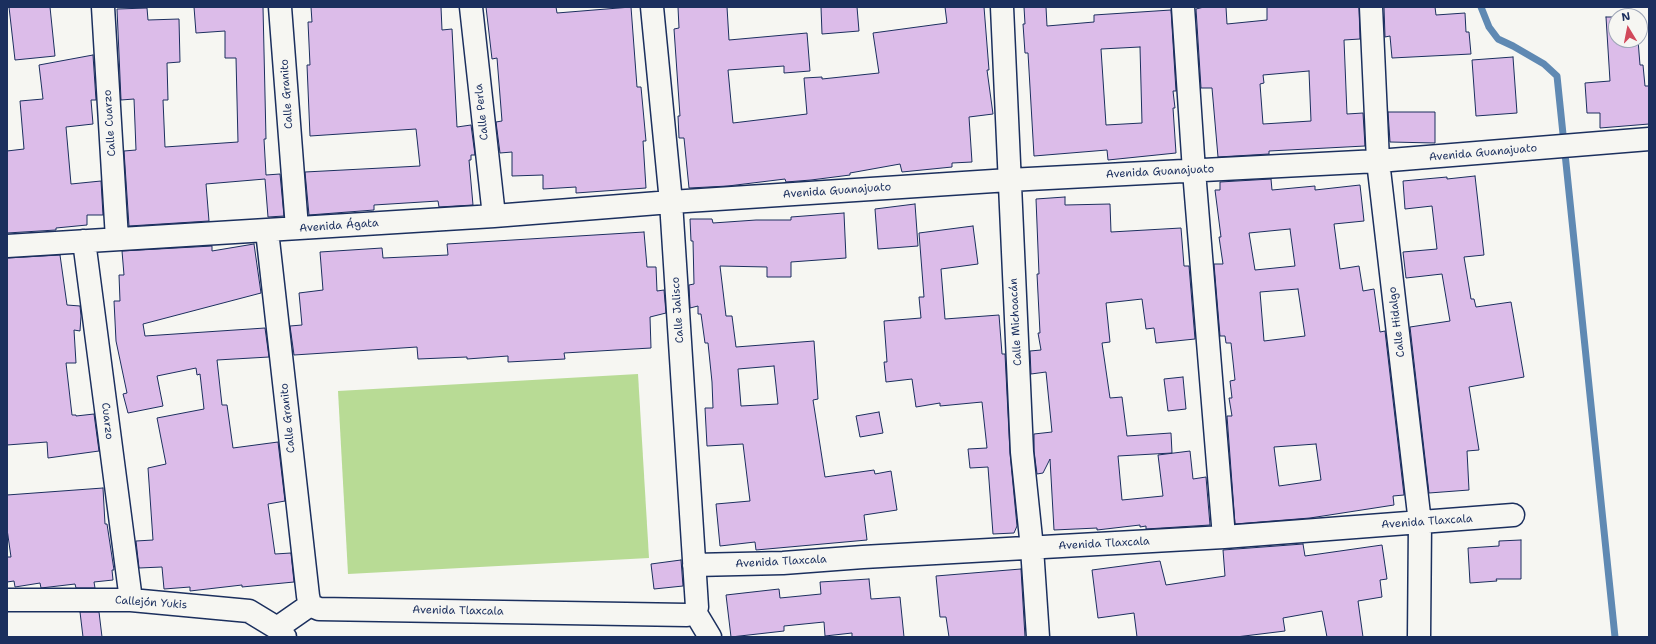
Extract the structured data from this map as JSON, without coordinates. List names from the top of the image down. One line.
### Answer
{"streets":{"street":["Calle Granito","Calle Perla","Calle Cuarzo","Avenida Guanajuato","Avenida Ágata","Calle Jalisco","Calle Michoacán","Calle Hidalgo","Cuarzo","Avenida Tlaxcala","Callejón Yukis"]},"crossings":[["Calle Granito","Avenida Ágata"],["Calle Granito","Avenida Tlaxcala"],["Calle Perla","Avenida Ágata"],["Calle Cuarzo","Avenida Ágata"],["Avenida Guanajuato","Avenida Ágata"],["Avenida Guanajuato","Calle Jalisco"],["Avenida Guanajuato","Calle Michoacán"],["Avenida Guanajuato","Calle Hidalgo"],["Avenida Ágata","Calle Jalisco"],["Avenida Ágata","Cuarzo"],["Calle Jalisco","Avenida Tlaxcala"],["Calle Michoacán","Avenida Tlaxcala"],["Calle Hidalgo","Avenida Tlaxcala"],["Cuarzo","Callejón Yukis"]],"north":"top"}
